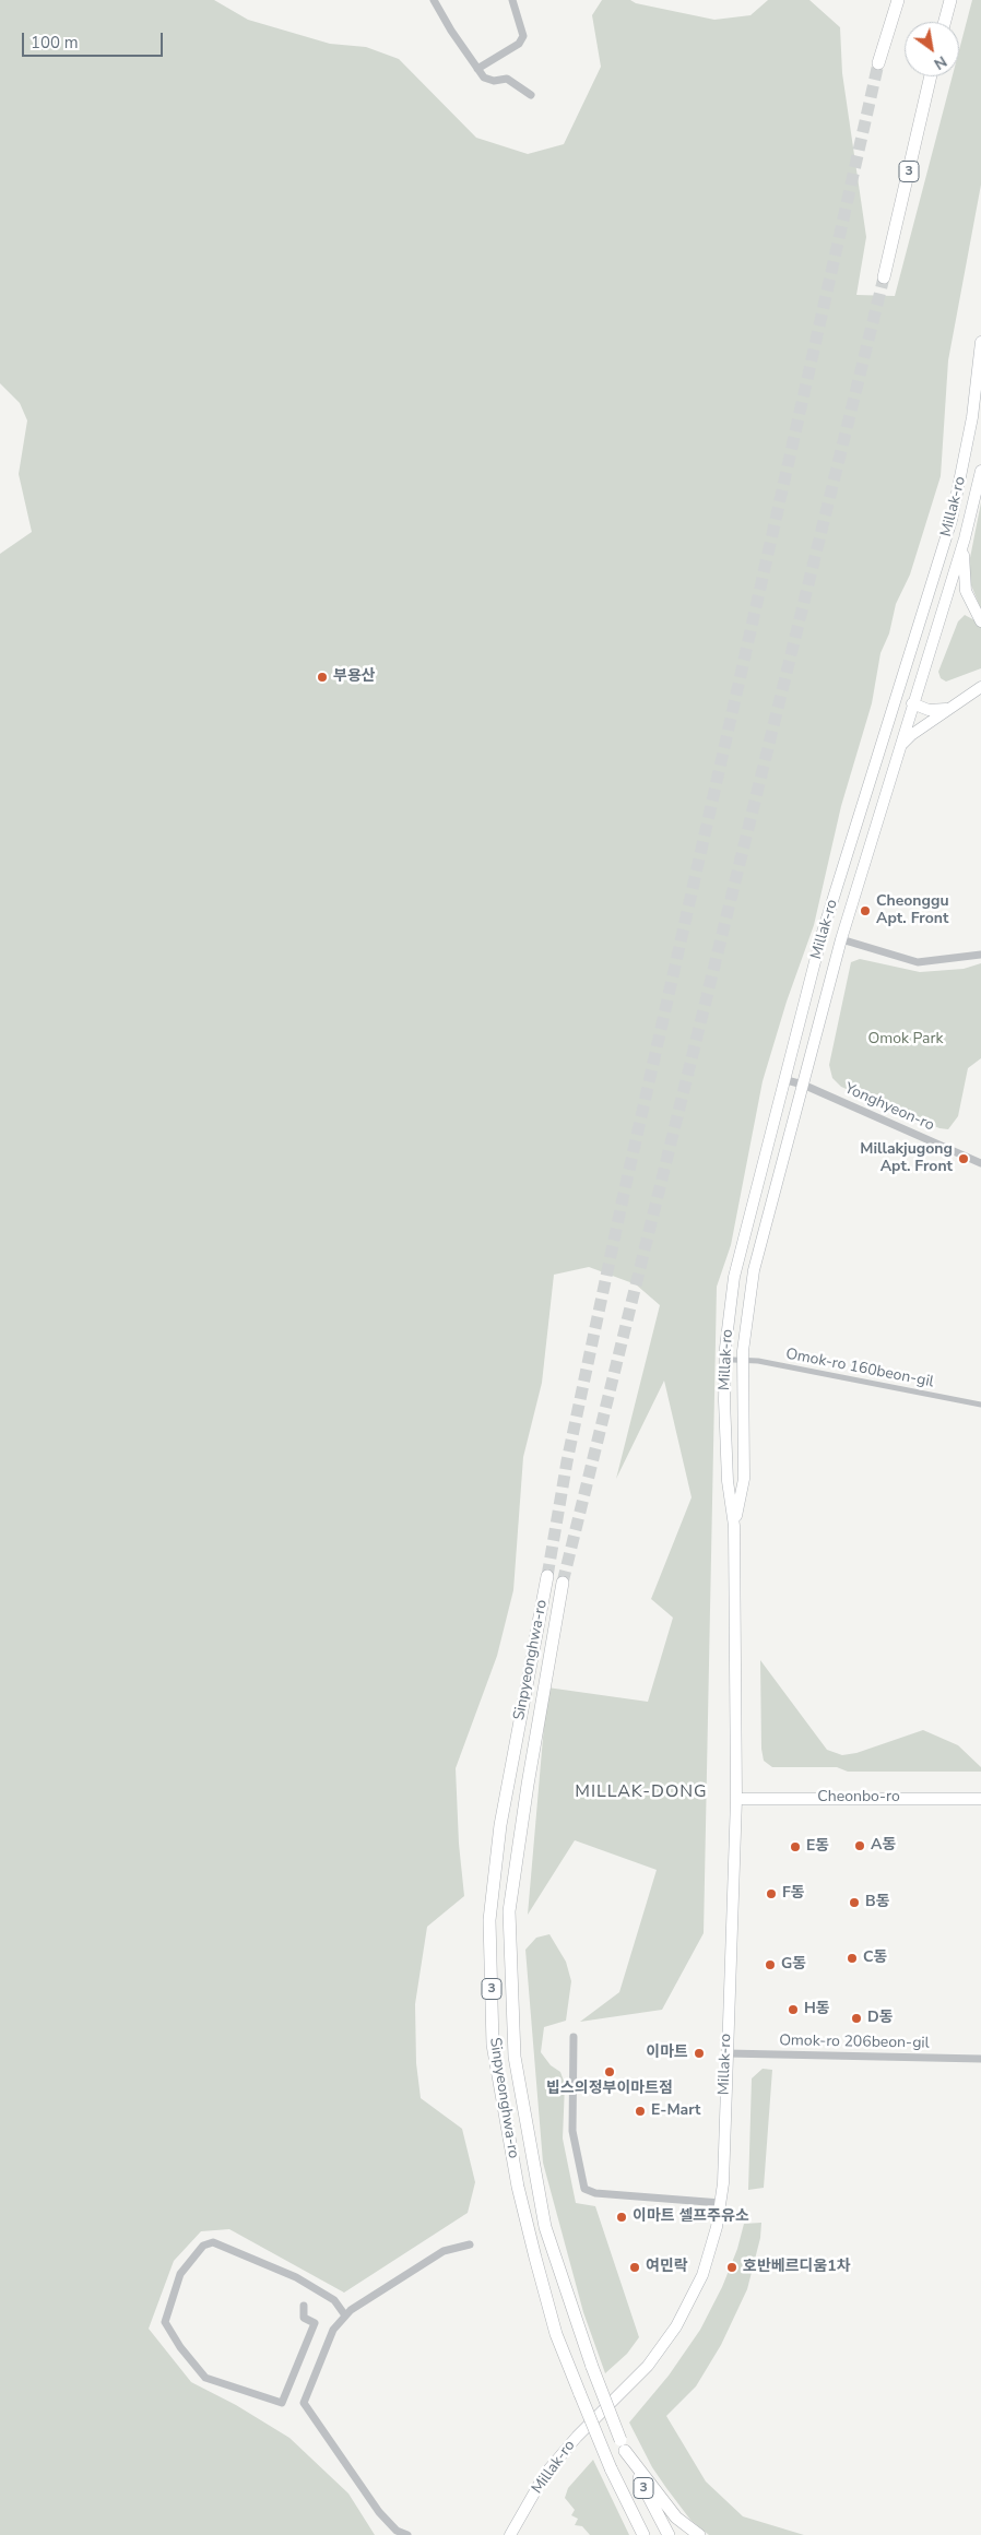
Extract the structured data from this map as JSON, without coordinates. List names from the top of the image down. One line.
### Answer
{"streets":{"highway":["3","Sinpyeonghwa-ro"],"main road":["Millak-ro","Cheonbo-ro"],"street":["Yonghyeon-ro","Omok-ro 160beon-gil","Omok-ro 206beon-gil"]},"crossings":[["Millak-ro","Yonghyeon-ro"],["Millak-ro","Cheonbo-ro"],["Millak-ro","Omok-ro 206beon-gil"]],"districts":["MILLAK-DONG"],"parks":["Omok Park"],"places":["부용산","Cheonggu Apt. Front","Millakjugong Apt. Front","A동","E동","F동","B동","C동","G동","H동","D동","이마트","빕스의정부이마트점","E-Mart","이마트 셀프주유소","여민락","호반베르디움1차"],"scale_bar":"100 m","north":"bottom right"}
